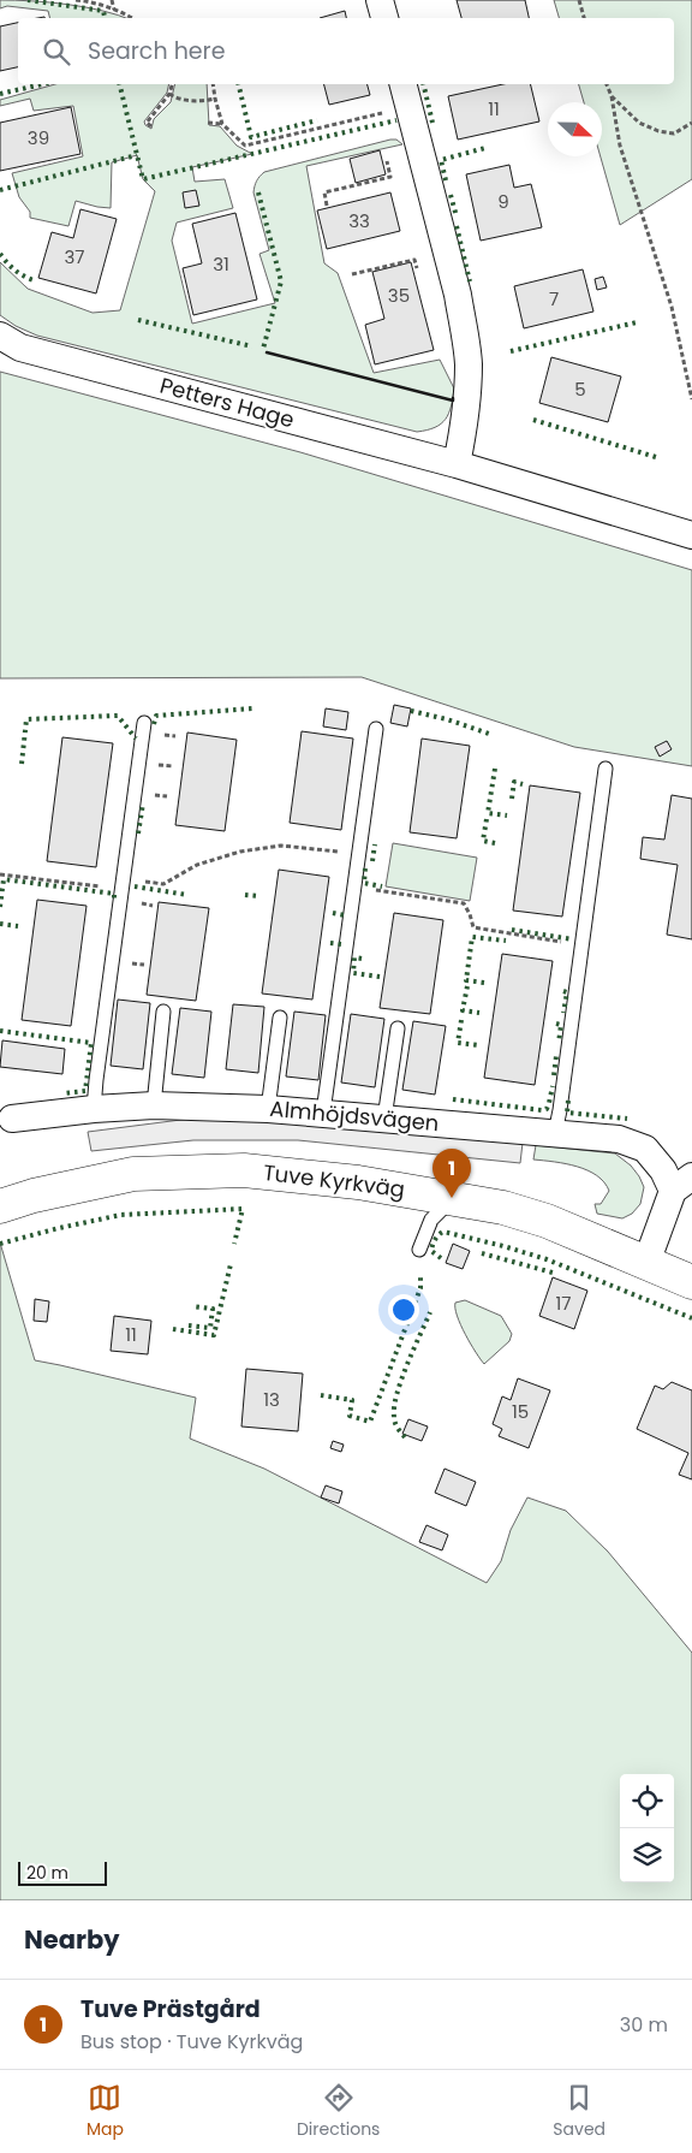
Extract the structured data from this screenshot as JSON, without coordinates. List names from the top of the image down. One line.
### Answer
{"streets":{"street":["Petters Hage","Almhöjdsvägen","Tuve Kyrkväg"]},"crossings":[["Almhöjdsvägen","Tuve Kyrkväg"]],"house_numbers":["11","39","9","33","37","31","35","7","5","17","11","13","15"],"scale_bar":"20 m","north":"right","page":{"search":"Search here","pins":"1","scale":"20 m","heading":"Nearby","list":[{"mark":"1","name":"Tuve Prästgård","note":"Bus stop · Tuve Kyrkväg","value":"30 m"}],"nav":["Map","Directions","Saved"]}}
